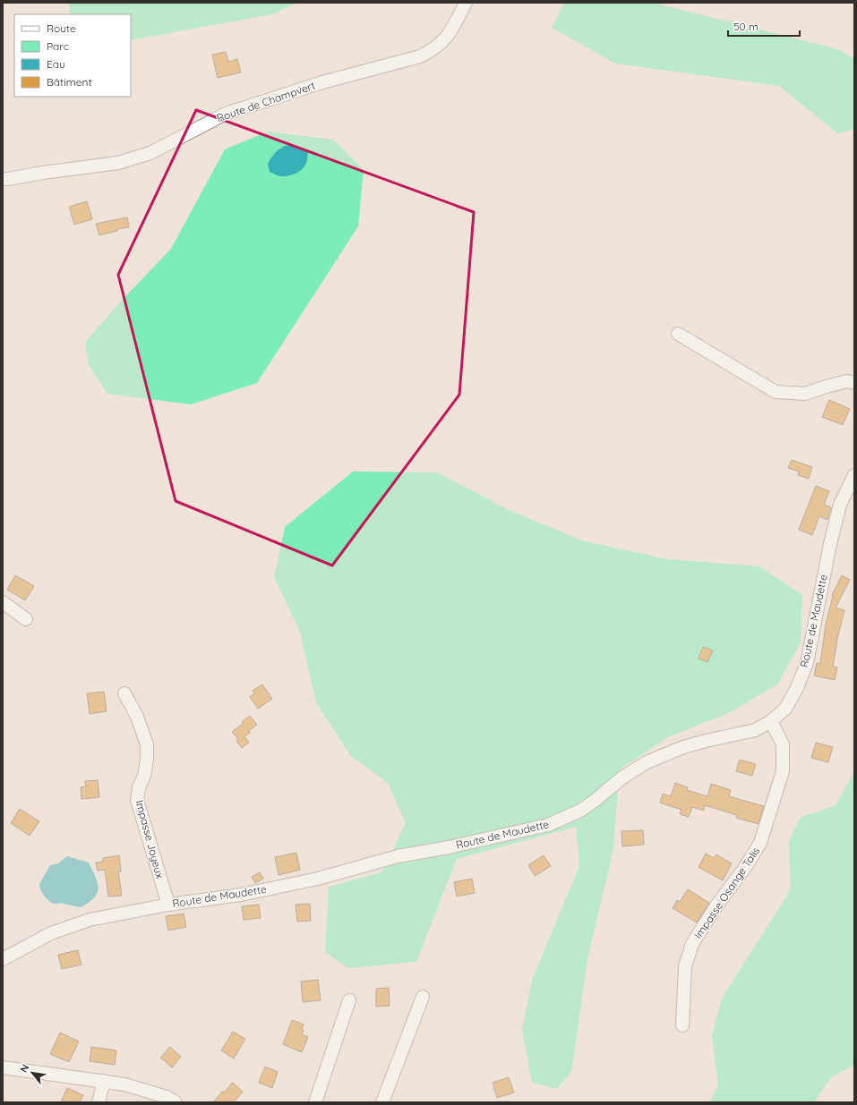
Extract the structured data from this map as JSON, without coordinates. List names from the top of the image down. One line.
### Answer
{"streets":{"street":["Route de Champvert","Route de Maudette","Impasse Joyeux","Impasse Osange Talis"]},"crossings":[["Route de Maudette","Impasse Joyeux"],["Route de Maudette","Impasse Osange Talis"]],"legend":["Route","Parc","Eau","Bâtiment"],"scale_bar":"50 m","north":"top left"}
